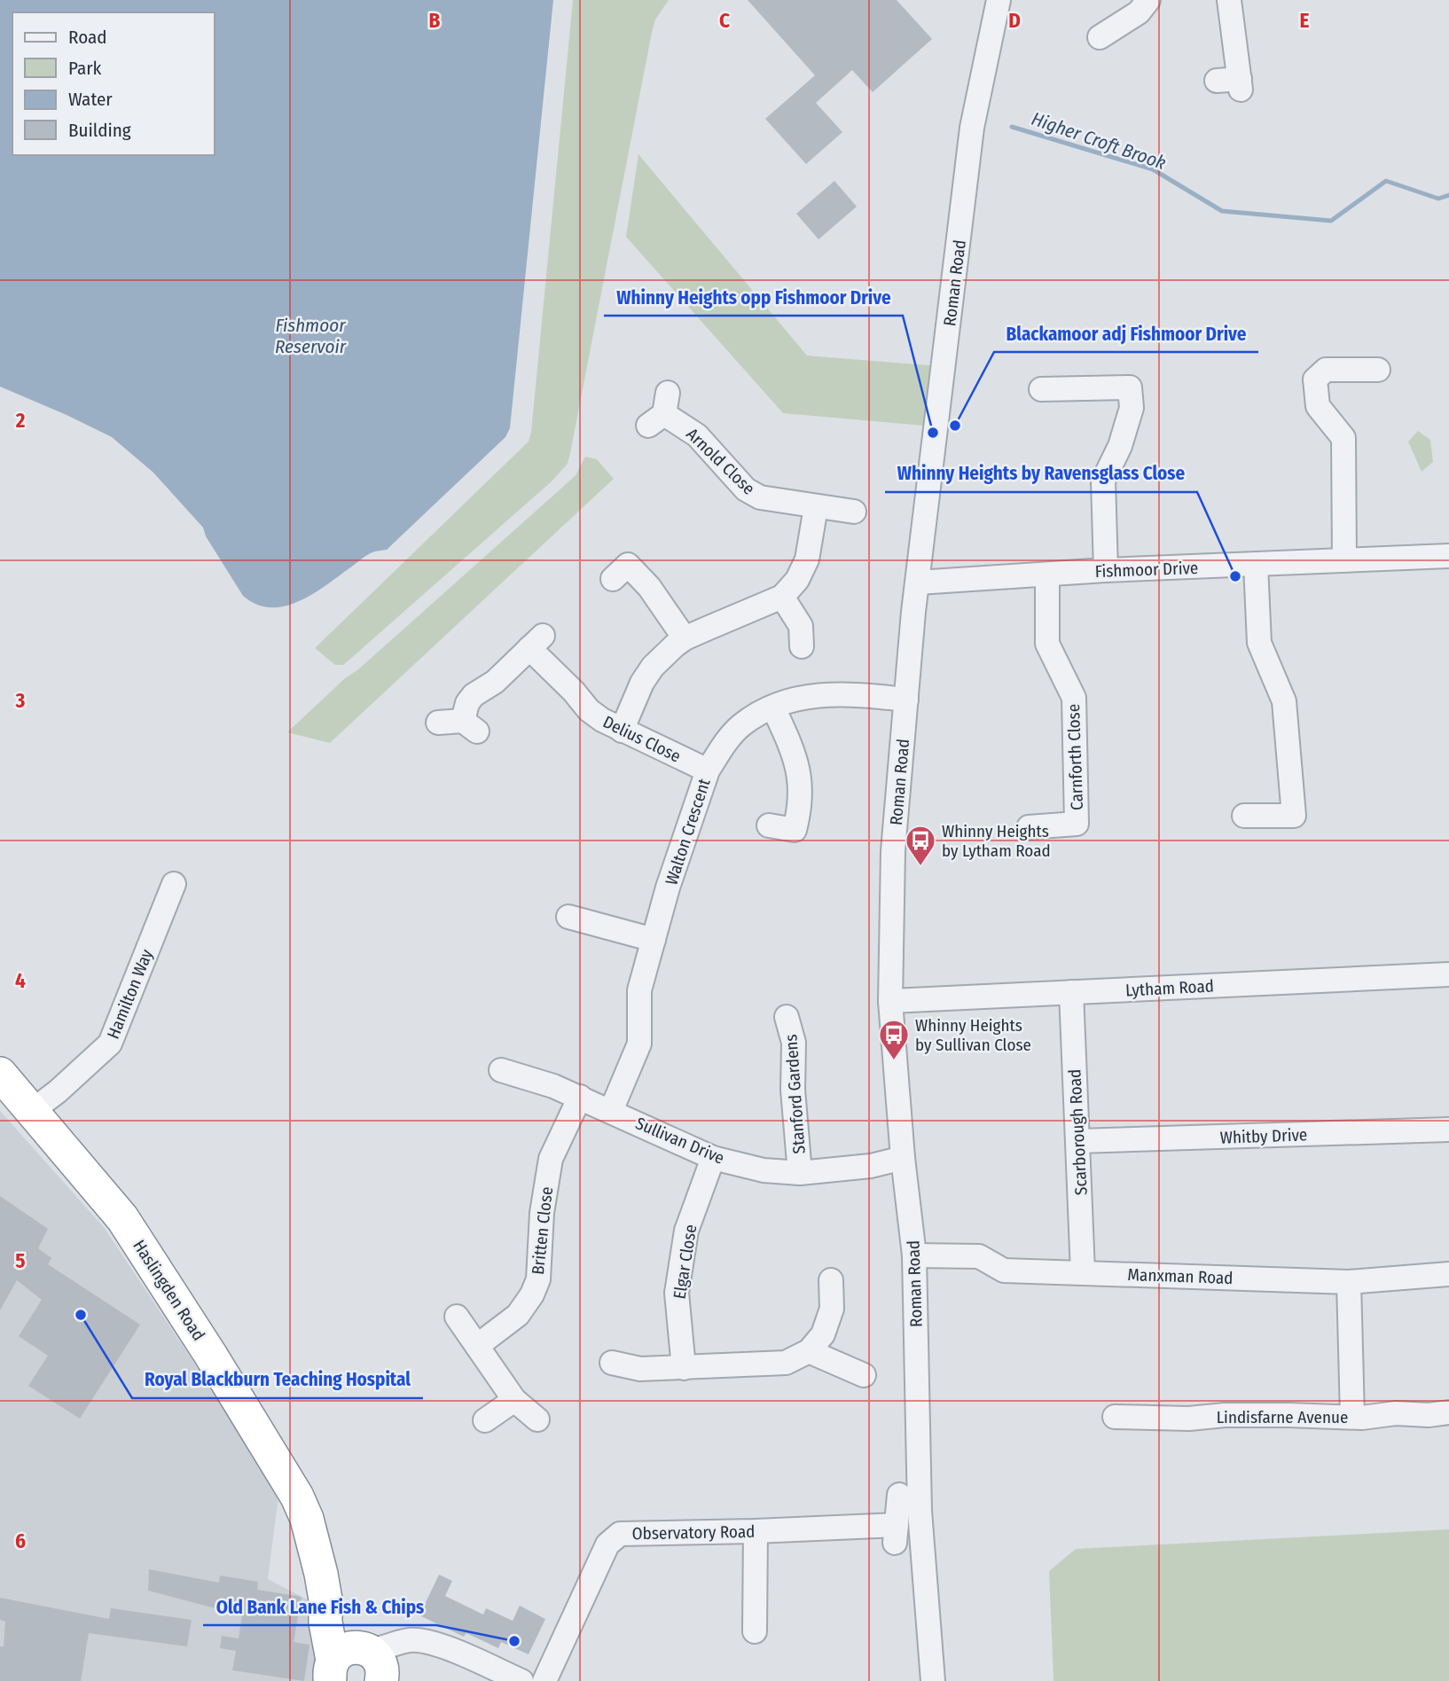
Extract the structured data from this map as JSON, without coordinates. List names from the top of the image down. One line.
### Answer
{"streets":{"highway":["Haslingden Road"],"street":["Roman Road","Arnold Close","Fishmoor Drive","Delius Close","Carnforth Close","Walton Crescent","Lytham Road","Hamilton Way","Stanford Gardens","Scarborough Road","Whitby Drive","Sullivan Drive","Britten Close","Elgar Close","Manxman Road","Lindisfarne Avenue","Observatory Road"]},"crossings":[["Roman Road","Fishmoor Drive"],["Roman Road","Walton Crescent"],["Roman Road","Lytham Road"],["Roman Road","Sullivan Drive"],["Roman Road","Manxman Road"],["Fishmoor Drive","Carnforth Close"],["Delius Close","Walton Crescent"],["Walton Crescent","Sullivan Drive"],["Lytham Road","Scarborough Road"],["Hamilton Way","Haslingden Road"],["Stanford Gardens","Sullivan Drive"],["Scarborough Road","Whitby Drive"],["Scarborough Road","Manxman Road"],["Sullivan Drive","Britten Close"],["Sullivan Drive","Elgar Close"]],"water":["Higher Croft Brook","Fishmoor Reservoir"],"places":{"other":["Blackamoor adj Fishmoor Drive","Whinny Heights opp Fishmoor Drive","Whinny Heights by Ravensglass Close","Royal Blackburn Teaching Hospital","Old Bank Lane Fish & Chips"],"bus stop":["Whinny Heights by Lytham Road","Whinny Heights by Sullivan Close"]},"legend":["Road","Park","Water","Building"],"grid":{"columns":["B","C","D","E"],"rows":["2","3","4","5","6"]}}
